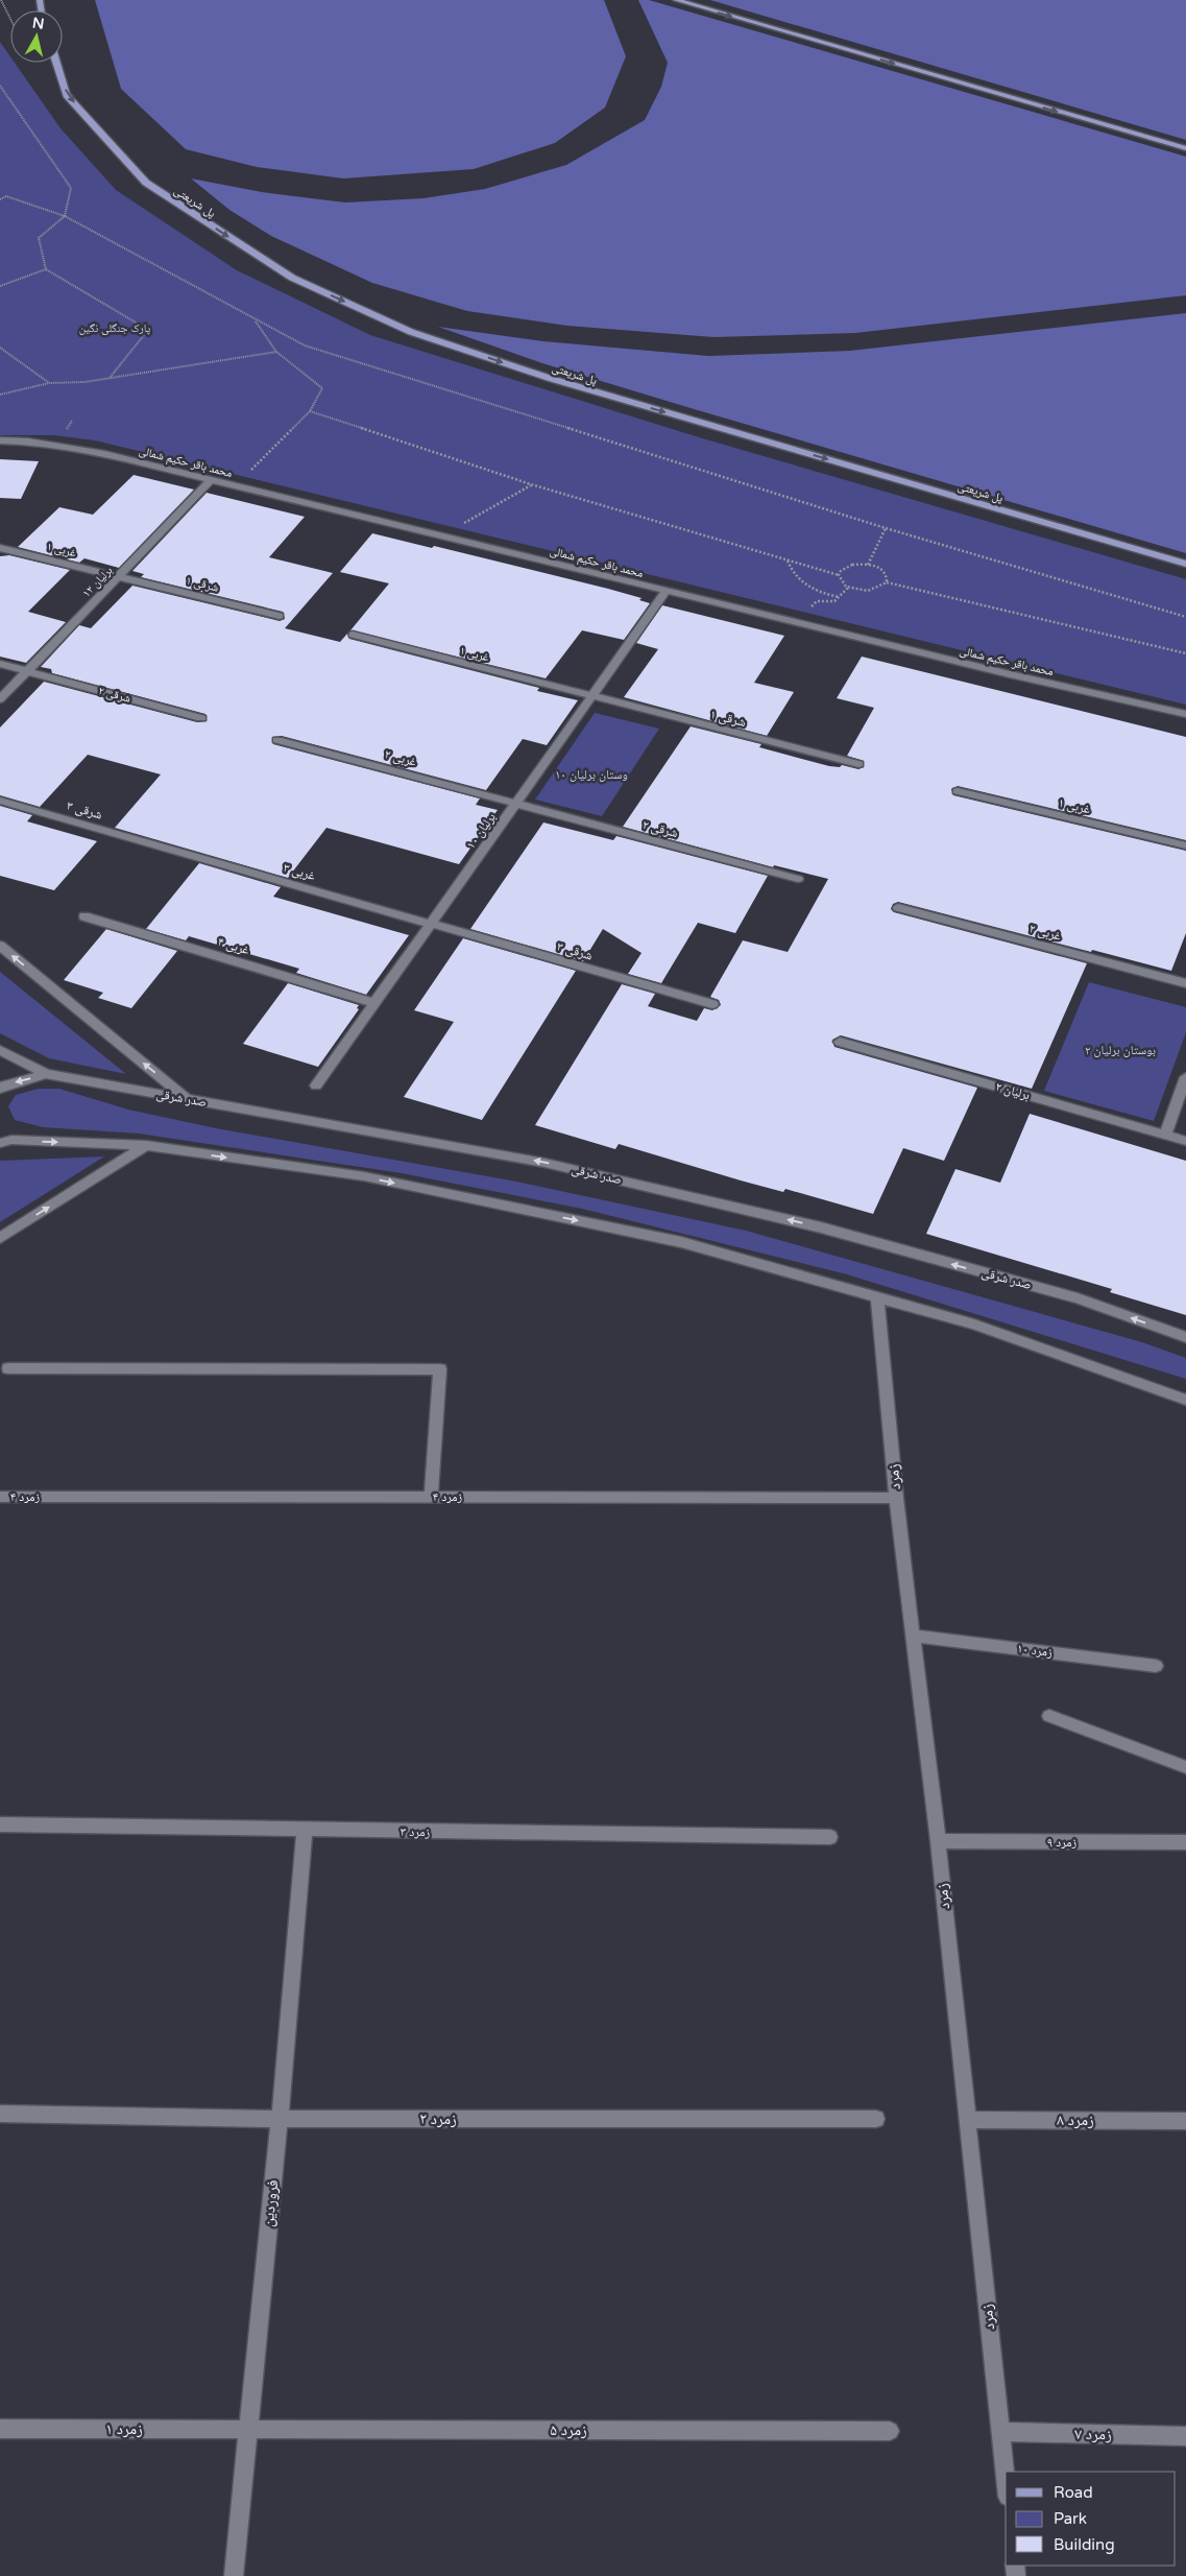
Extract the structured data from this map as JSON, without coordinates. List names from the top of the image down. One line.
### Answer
{"streets":{"main road":["پل شریعتی"],"street":["محمد باقر حکیم شمالی","۱ غربی","برلیان ۱۲","۱ شرقی","۲ شرقی","۲ غربی","۳ شرقی","برلیان ۱۰","۳ غربی","۴ غربی","برلیان ۲","صدر شرقی","زمرد","زمرد ۴","زمرد ۱۰","زمرد ۳","زمرد ۹","زمرد ۲","زمرد ۸","فروردین","زمرد ۱","زمرد ۵","زمرد ۷"]},"crossings":[["محمد باقر حکیم شمالی","برلیان ۱۲"],["محمد باقر حکیم شمالی","برلیان ۱۰"],["۱ غربی","برلیان ۱۲"],["۱ غربی","۱ شرقی"],["۱ غربی","برلیان ۱۰"],["برلیان ۱۲","۱ شرقی"],["برلیان ۱۲","۲ شرقی"],["۱ شرقی","برلیان ۱۰"],["۲ شرقی","۲ غربی"],["۲ شرقی","برلیان ۱۰"],["۲ غربی","برلیان ۱۰"],["۳ شرقی","برلیان ۱۰"],["۳ شرقی","۳ غربی"],["برلیان ۱۰","۳ غربی"],["برلیان ۱۰","۴ غربی"],["زمرد","زمرد ۴"],["زمرد","زمرد ۱۰"],["زمرد","زمرد ۹"],["زمرد","زمرد ۸"],["زمرد","زمرد ۷"],["زمرد ۳","فروردین"],["زمرد ۲","فروردین"],["فروردین","زمرد ۱"],["فروردین","زمرد ۵"],["زمرد ۱","زمرد ۵"]],"one_way":["پل شریعتی"],"parks":["پارک جنگلی نگین","وستان برلیان ۱۰","بوستان برلیان ۲"],"legend":["Road","Park","Building"],"north":"top"}
